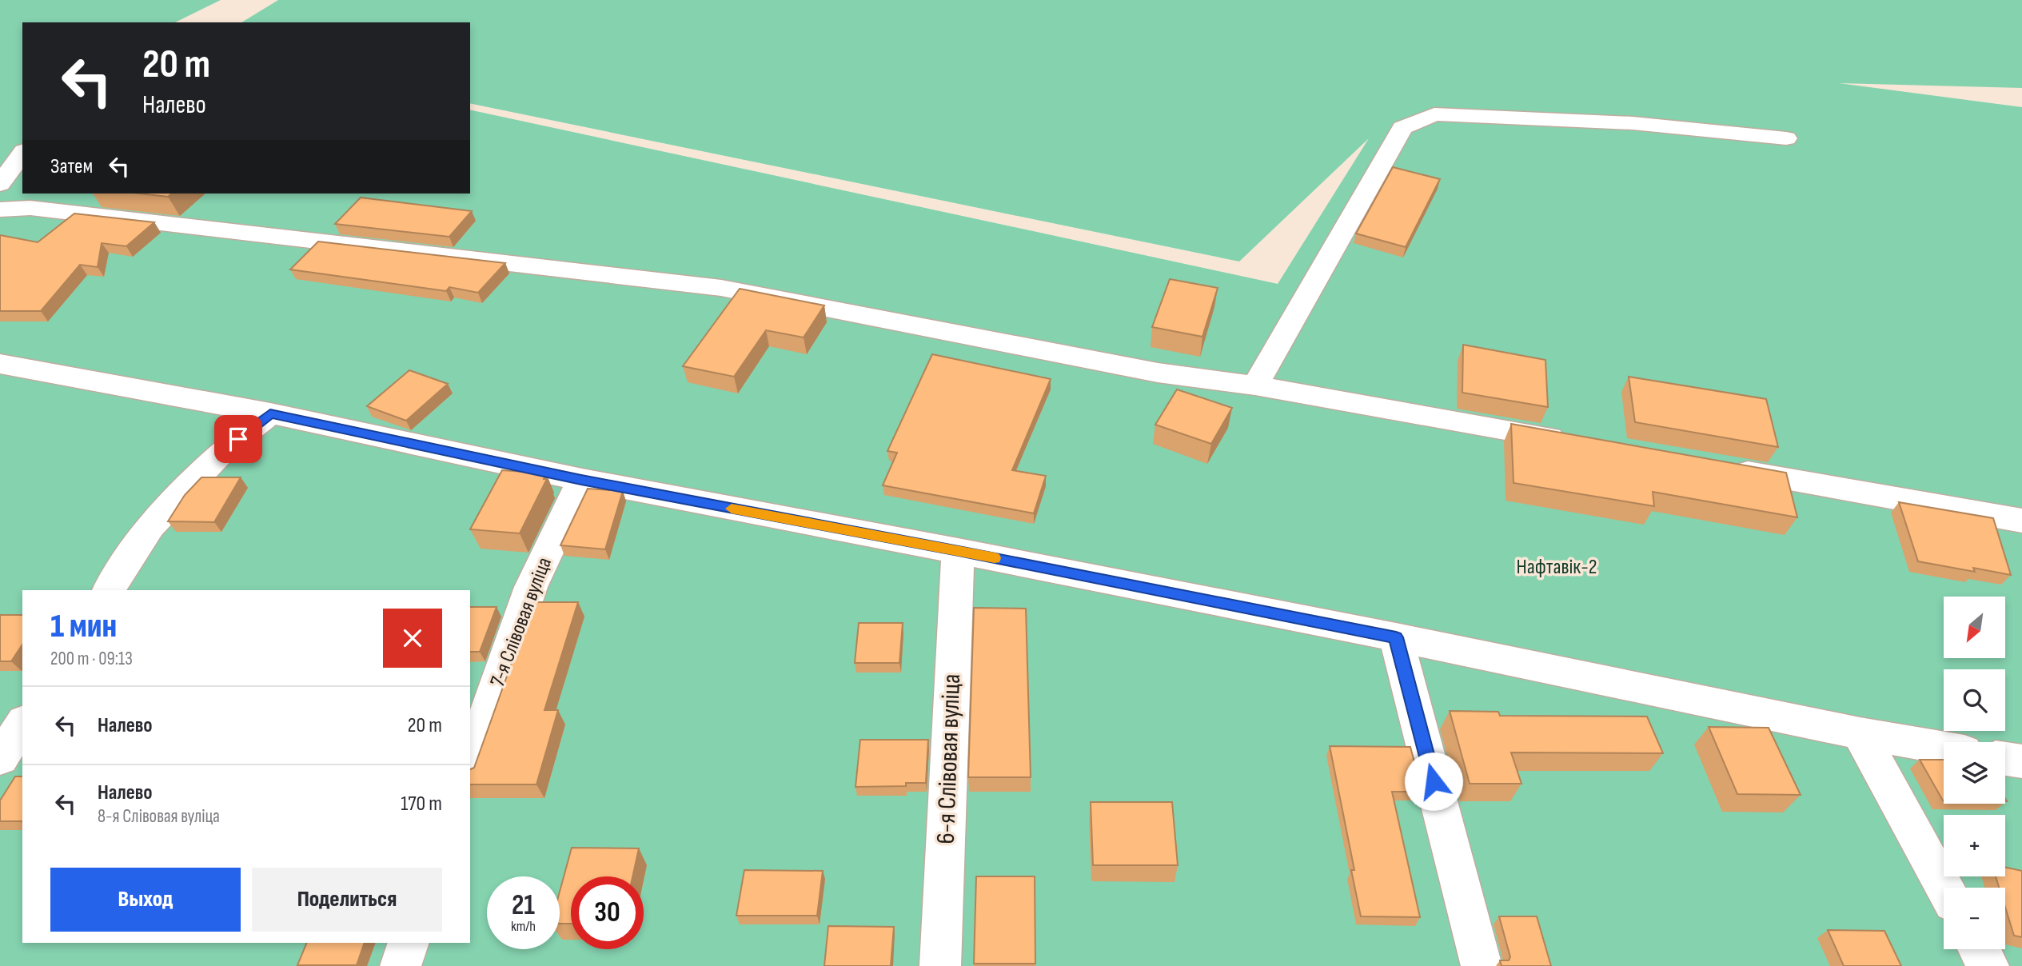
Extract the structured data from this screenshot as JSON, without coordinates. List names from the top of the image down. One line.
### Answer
{"streets":{"street":["7-я Слівовая вуліца","6-я Слівовая вуліца"]},"parks":["Нафтавік-2"],"north":"bottom left","page":{"turn":["20 m","Налево"],"then":"Затем","heading":["1 мин","200 m · 09:13"],"map_buttons":["+","−"],"list":[{"name":"Налево","value":"20 m"},{"name":"Налево","note":"8-я Слівовая вуліца","value":"170 m"}],"buttons":["Выход","Поделиться"],"speed":"21 km/h","limit":"30"}}
